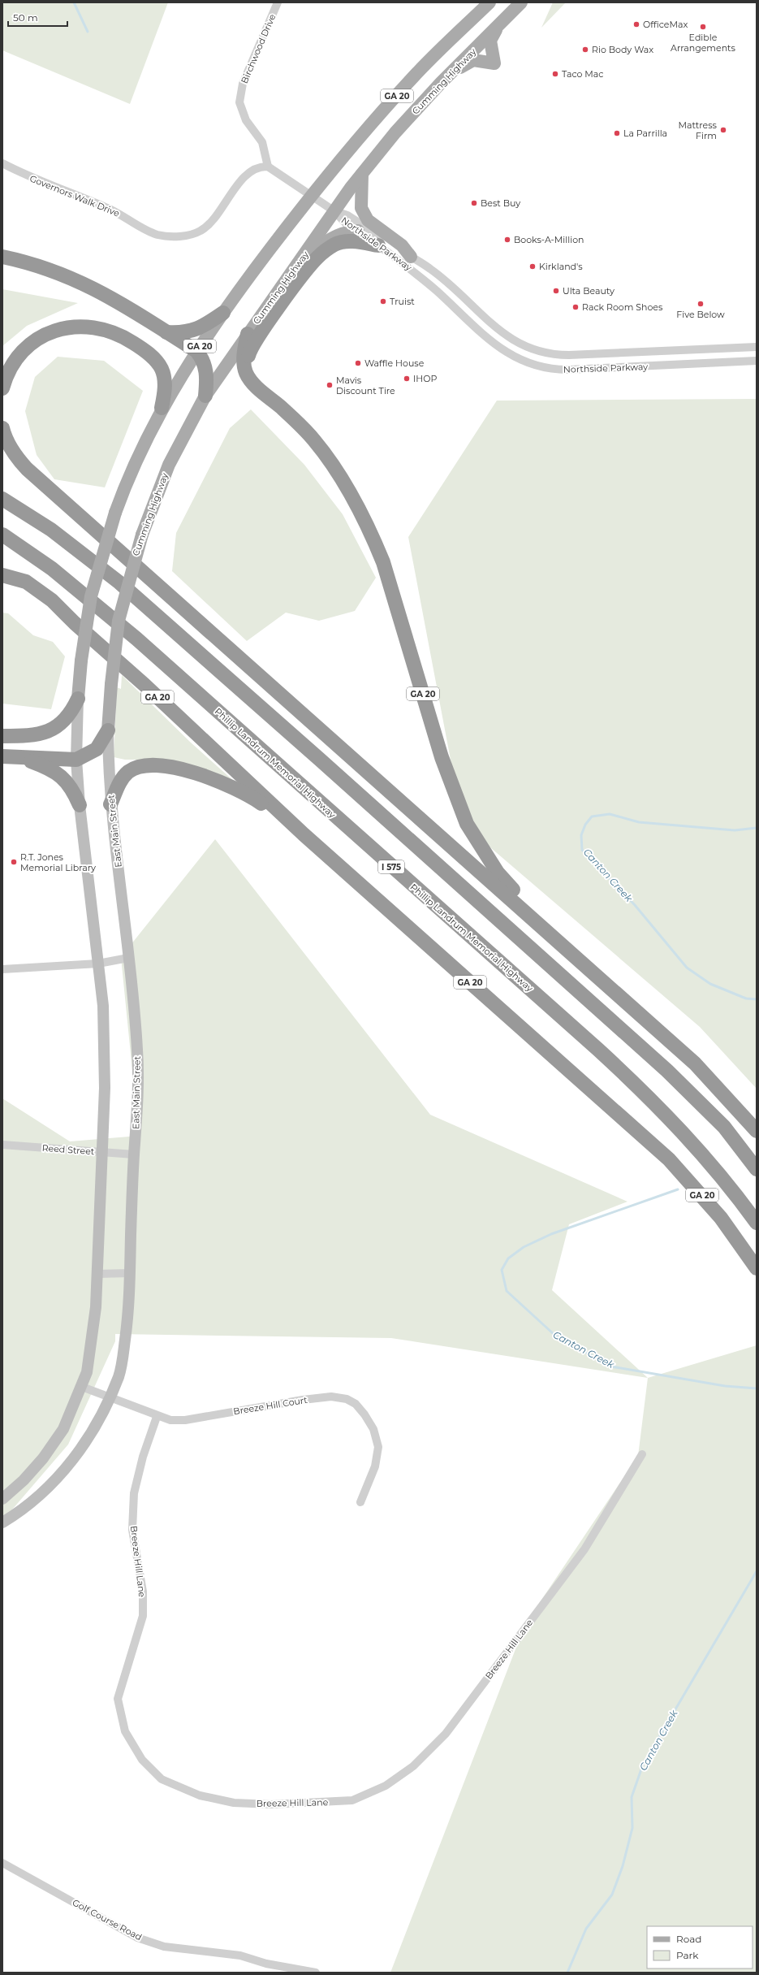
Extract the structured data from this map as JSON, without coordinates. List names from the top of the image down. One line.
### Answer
{"streets":{"highway":["GA 20","Phillip Landrum Memorial Highway","I 575"],"main road":["Cumming Highway","East Main Street"],"street":["Birchwood Drive","Governors Walk Drive","Northside Parkway","Reed Street","Breeze Hill Court","Breeze Hill Lane","Golf Course Road"]},"crossings":[["Birchwood Drive","Governors Walk Drive"],["Cumming Highway","GA 20"],["Cumming Highway","Northside Parkway"],["Cumming Highway","East Main Street"],["East Main Street","Reed Street"],["East Main Street","Breeze Hill Court"],["Breeze Hill Court","Breeze Hill Lane"]],"water":["Canton Creek"],"places":["OfficeMax","Edible Arrangements","Rio Body Wax","Taco Mac","Mattress Firm","La Parrilla","Best Buy","Books-A-Million","Kirkland's","Ulta Beauty","Truist","Five Below","Rack Room Shoes","Waffle House","IHOP","Mavis Discount Tire","R.T. Jones Memorial Library"],"legend":["Road","Park"],"scale_bar":"50 m"}
